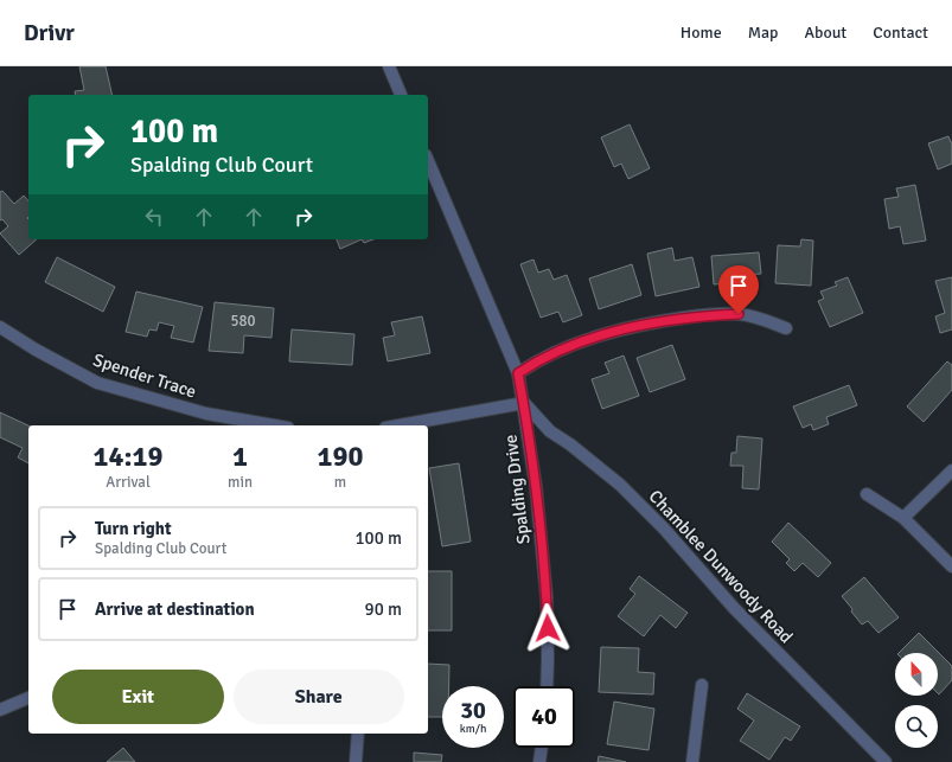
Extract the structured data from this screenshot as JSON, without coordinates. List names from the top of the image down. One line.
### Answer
{"streets":{"street":["Spender Trace","Spalding Drive","Chamblee Dunwoody Road"]},"crossings":[["Spalding Drive","Chamblee Dunwoody Road"]],"house_numbers":["580"],"north":"top","page":{"header":"Drivr","nav":["Home","Map","About","Contact"],"turn":["100 m","Spalding Club Court"],"eta":["14:19","Arrival","1","min","190","m"],"list":[{"name":"Turn right","note":"Spalding Club Court","value":"100 m"},{"name":"Arrive at destination","value":"90 m"}],"buttons":["Exit","Share"],"speed":"30 km/h","limit":"40"}}
